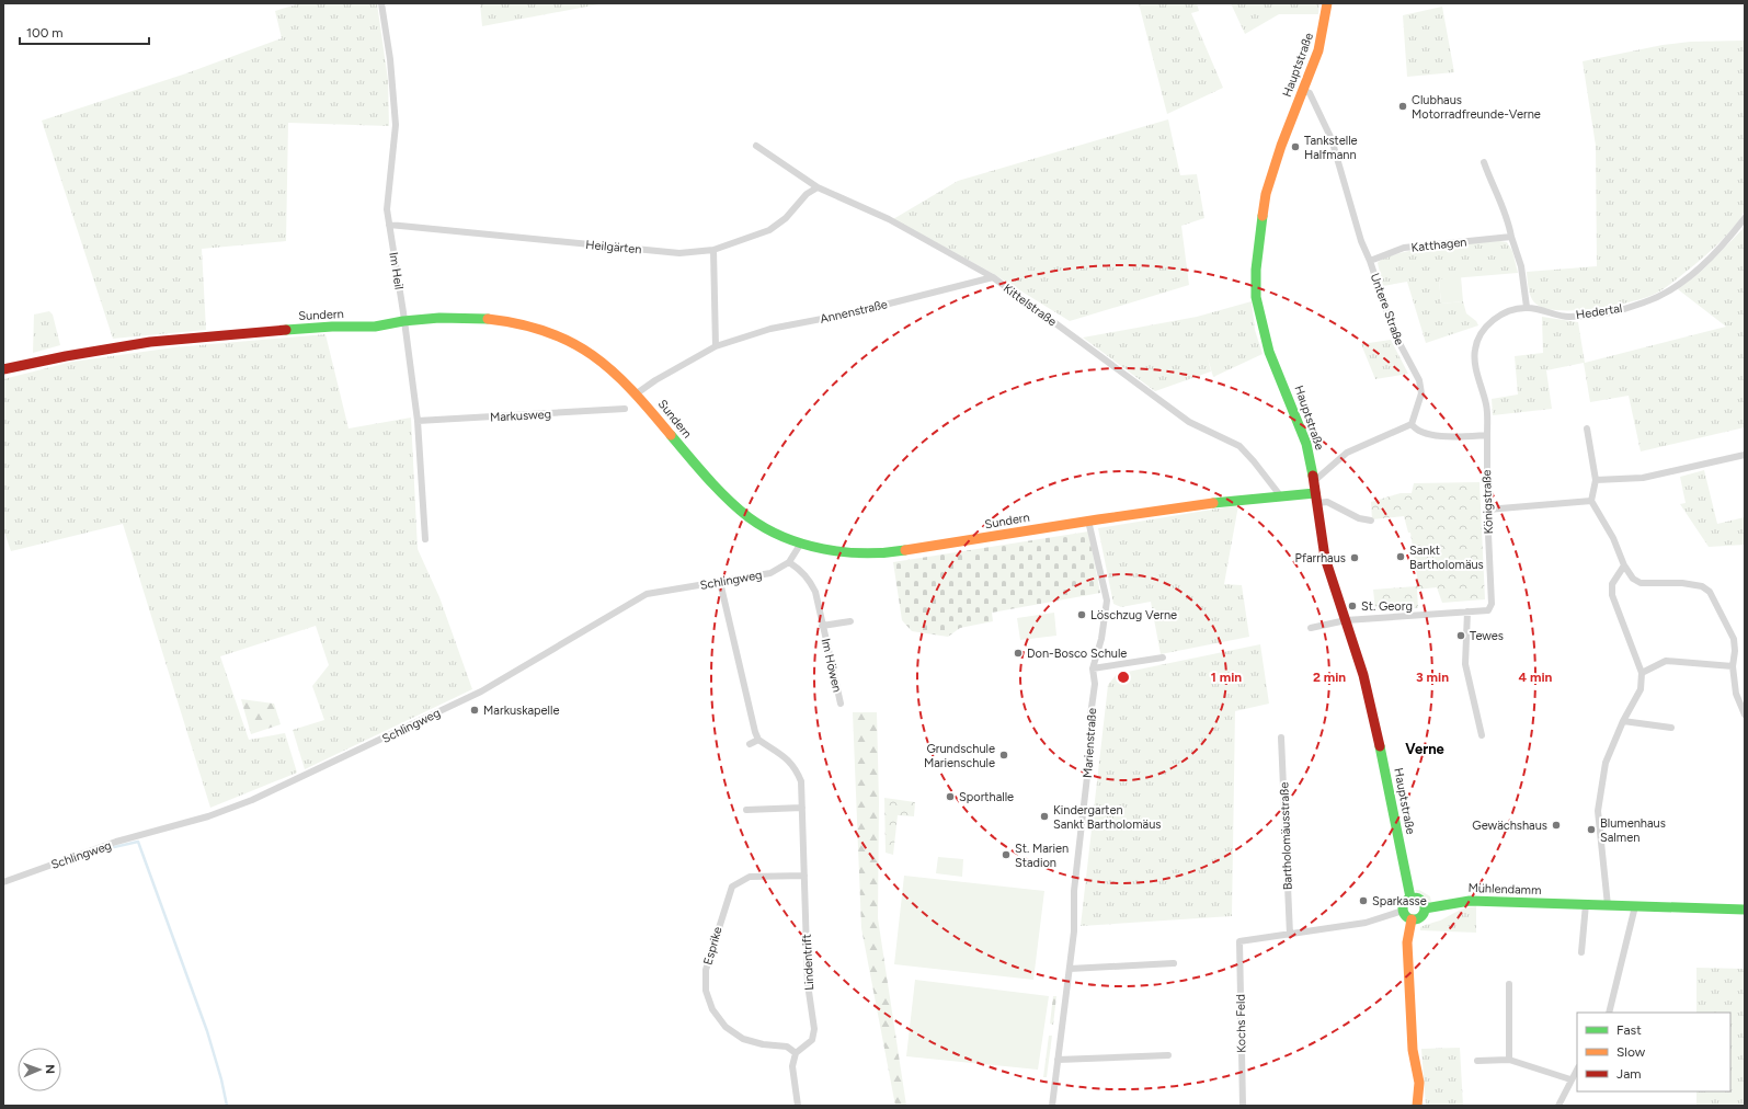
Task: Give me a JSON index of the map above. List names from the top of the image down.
{
  "streets": {
    "street": [
      "Hauptstraße",
      "Katthagen",
      "Heilgärten",
      "Im Heil",
      "Kittelstraße",
      "Untere Straße",
      "Annenstraße",
      "Hedertal",
      "Sundern",
      "Markusweg",
      "Königstraße",
      "Schlingweg",
      "Im Höwen",
      "Marienstraße",
      "Bartholomäusstraße",
      "Mühlendamm",
      "Esprike",
      "Lindentrift",
      "Kochs Feld"
    ]
  },
  "crossings": [
    ["Hauptstraße", "Untere Straße"],
    ["Hauptstraße", "Sundern"],
    ["Hauptstraße", "Königstraße"],
    ["Hauptstraße", "Mühlendamm"],
    ["Katthagen", "Untere Straße"],
    ["Heilgärten", "Im Heil"],
    ["Heilgärten", "Kittelstraße"],
    ["Im Heil", "Sundern"],
    ["Im Heil", "Markusweg"],
    ["Kittelstraße", "Annenstraße"],
    ["Kittelstraße", "Sundern"],
    ["Annenstraße", "Sundern"],
    ["Hedertal", "Königstraße"],
    ["Sundern", "Schlingweg"],
    ["Sundern", "Marienstraße"],
    ["Schlingweg", "Im Höwen"],
    ["Bartholomäusstraße", "Kochs Feld"],
    ["Esprike", "Lindentrift"]
  ],
  "districts": ["Verne"],
  "places": [
    "Clubhaus Motorradfreunde-Verne",
    "Tankstelle Halfmann",
    "Sankt Bartholomäus",
    "Pfarrhaus",
    "St. Georg",
    "Löschzug Verne",
    "Tewes",
    "Don-Bosco Schule",
    "Markuskapelle",
    "Grundschule Marienschule",
    "Sporthalle",
    "Kindergarten Sankt Bartholomäus",
    "Gewächshaus",
    "Blumenhaus Salmen",
    "St. Marien Stadion",
    "Sparkasse"
  ],
  "legend": ["Fast", "Slow", "Jam"],
  "scale_bar": "100 m",
  "north": "right",
  "rings": [
    "1 min",
    "2 min",
    "3 min",
    "4 min"
  ]
}
